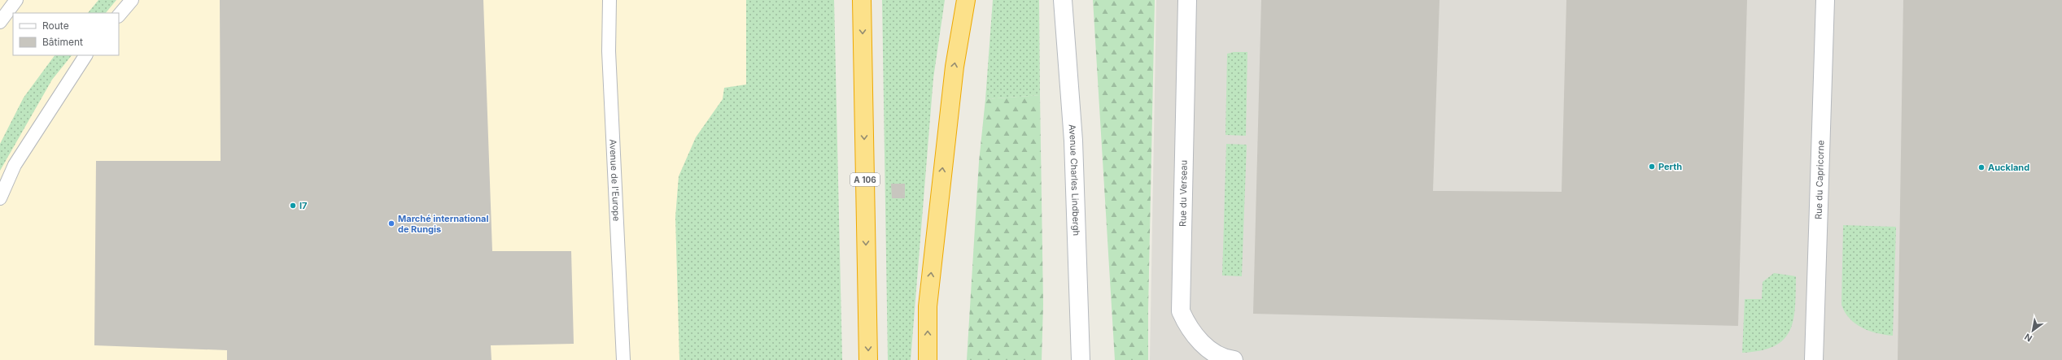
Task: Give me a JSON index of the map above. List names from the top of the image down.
{
  "streets": {
    "highway": ["A 106"],
    "street": ["Avenue Charles Lindbergh", "Rue du Capricorne", "Rue du Verseau"],
    "lane": ["Avenue de l'Europe"]
  },
  "places": [
    "Perth",
    "Auckland",
    "I7",
    "Marché international de Rungis"
  ],
  "legend": ["Route", "Bâtiment"],
  "north": "bottom left"
}
